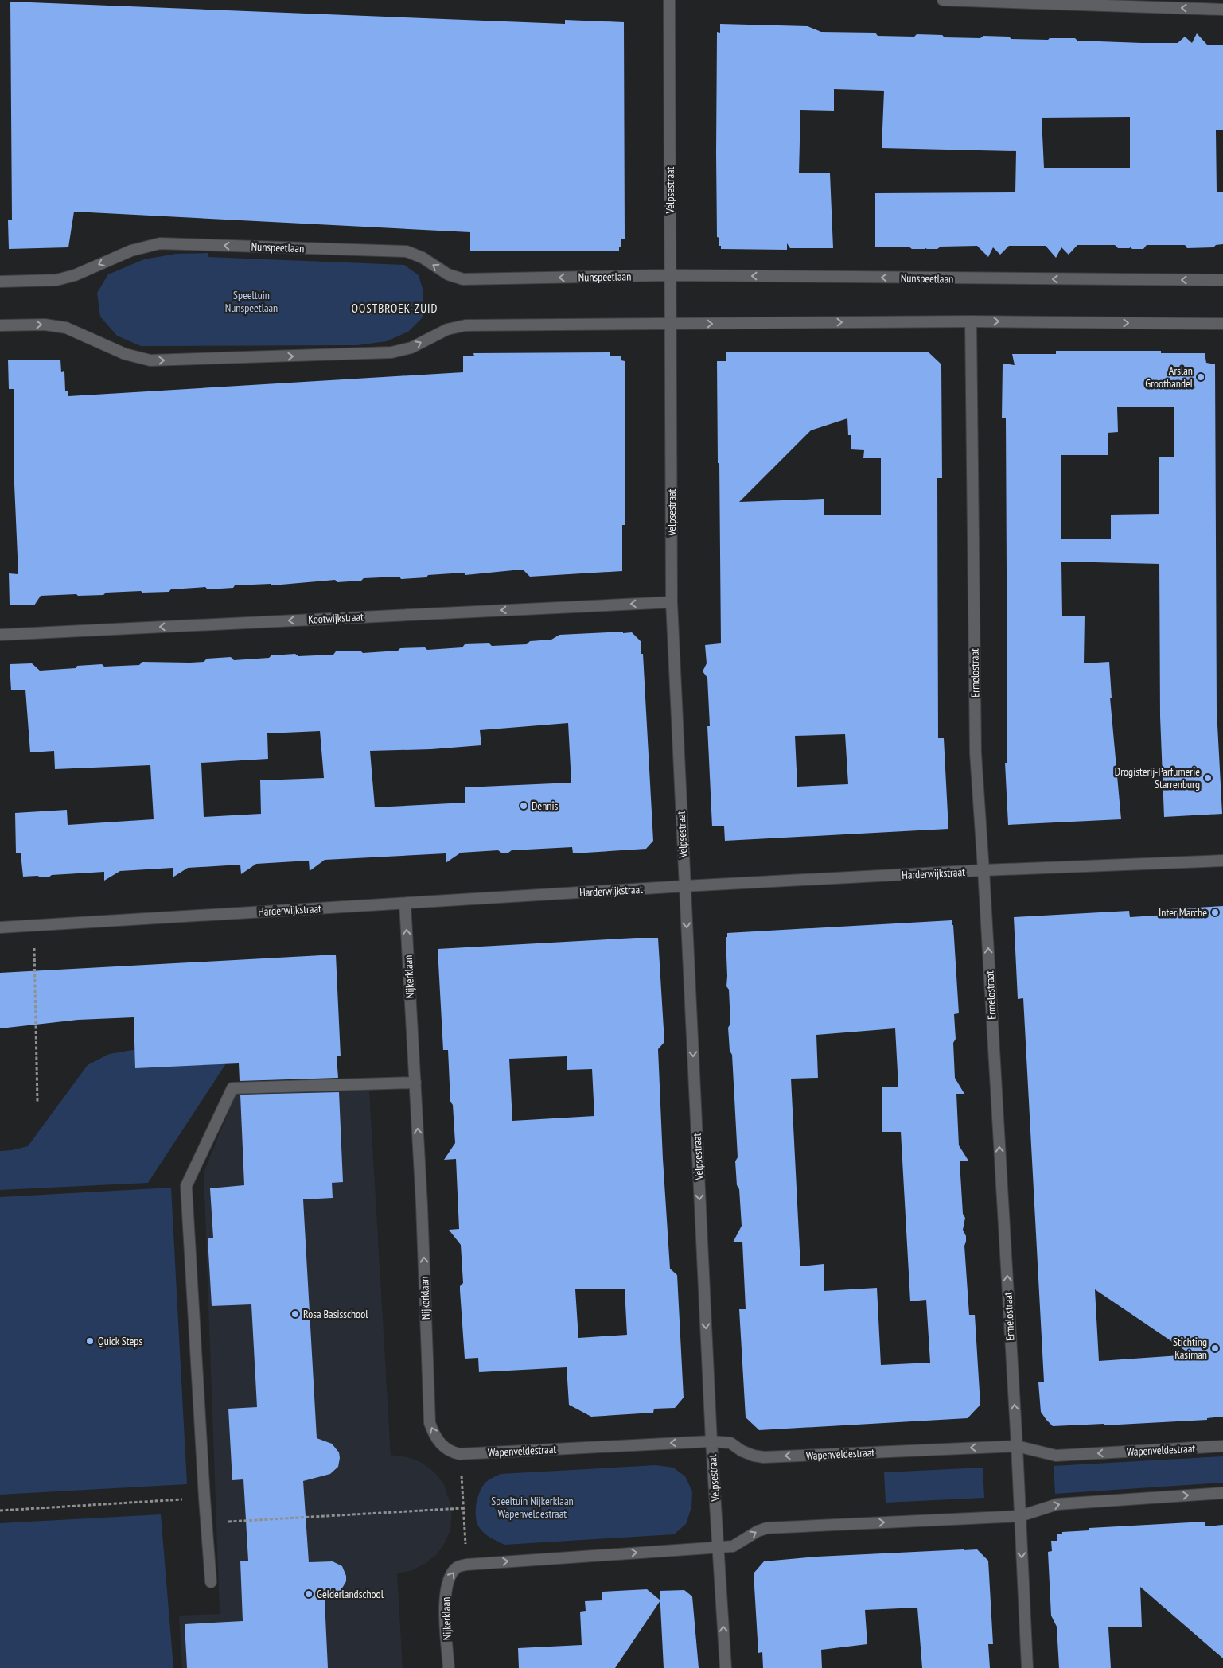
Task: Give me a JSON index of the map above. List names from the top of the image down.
{
  "streets": {
    "street": [
      "Velpsestraat",
      "Nunspeetlaan",
      "Kootwijkstraat",
      "Ermelostraat",
      "Harderwijkstraat",
      "Nijkerklaan",
      "Wapenveldestraat"
    ]
  },
  "crossings": [
    ["Velpsestraat", "Nunspeetlaan"],
    ["Velpsestraat", "Kootwijkstraat"],
    ["Velpsestraat", "Harderwijkstraat"],
    ["Velpsestraat", "Wapenveldestraat"],
    ["Ermelostraat", "Harderwijkstraat"],
    ["Ermelostraat", "Wapenveldestraat"],
    ["Harderwijkstraat", "Nijkerklaan"],
    ["Nijkerklaan", "Wapenveldestraat"]
  ],
  "one_way": ["Kootwijkstraat", "Nijkerklaan"],
  "districts": ["OOSTBROEK-ZUID"],
  "parks": ["Speeltuin Nunspeetlaan", "Speeltuin Nijkerklaan Wapenveldestraat"],
  "places": [
    "Arslan Groothandel",
    "Drogisterij-Parfumerie Starrenburg",
    "Dennis",
    "Inter Marche",
    "Rosa Basisschool",
    "Quick Steps",
    "Stichting Kasiman",
    "Gelderlandschool"
  ]
}
